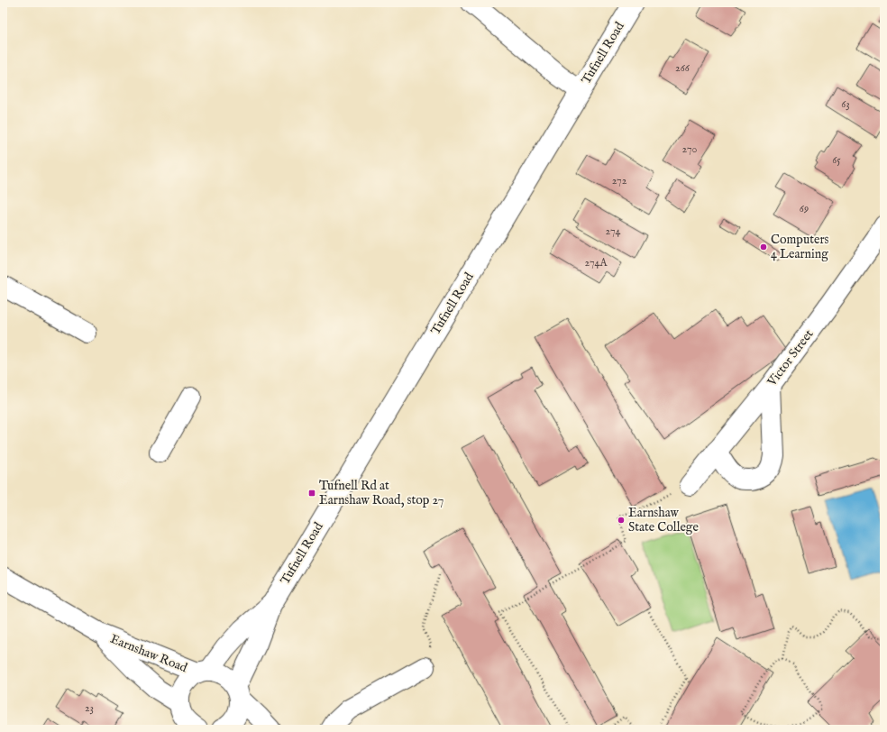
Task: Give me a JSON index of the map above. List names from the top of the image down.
{
  "streets": {
    "street": ["Tufnell Road", "Victor Street", "Earnshaw Road"]
  },
  "crossings": [
    ["Tufnell Road", "Earnshaw Road"]
  ],
  "places": {
    "other": ["Computers 4 Learning", "Earnshaw State College"],
    "transit": ["Tufnell Rd at Earnshaw Road, stop 27"]
  },
  "house_numbers": [
    "266",
    "63",
    "270",
    "65",
    "272",
    "69",
    "274",
    "274A",
    "23"
  ]
}
